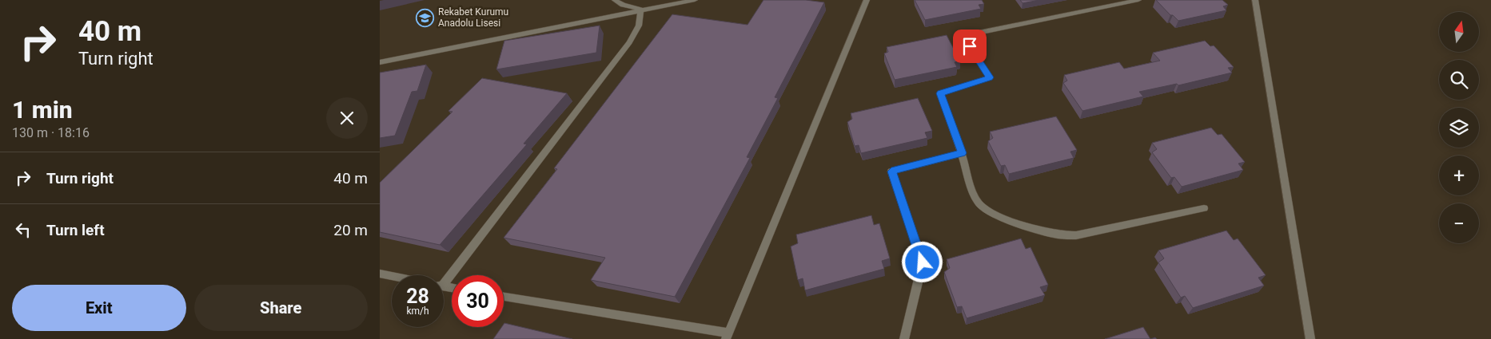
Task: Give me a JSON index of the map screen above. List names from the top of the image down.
{
  "places": {
    "school or university": ["Rekabet Kurumu Anadolu Lisesi"]
  },
  "north": "top",
  "page": {
    "turn": ["40 m", "Turn right"],
    "map_buttons": ["+", "−"],
    "heading": ["1 min", "130 m · 18:16"],
    "list": [
      {
        "name": "Turn right",
        "value": "40 m"
      },
      {
        "name": "Turn left",
        "value": "20 m"
      }
    ],
    "speed": "28 km/h",
    "limit": "30",
    "buttons": ["Exit", "Share"]
  }
}
